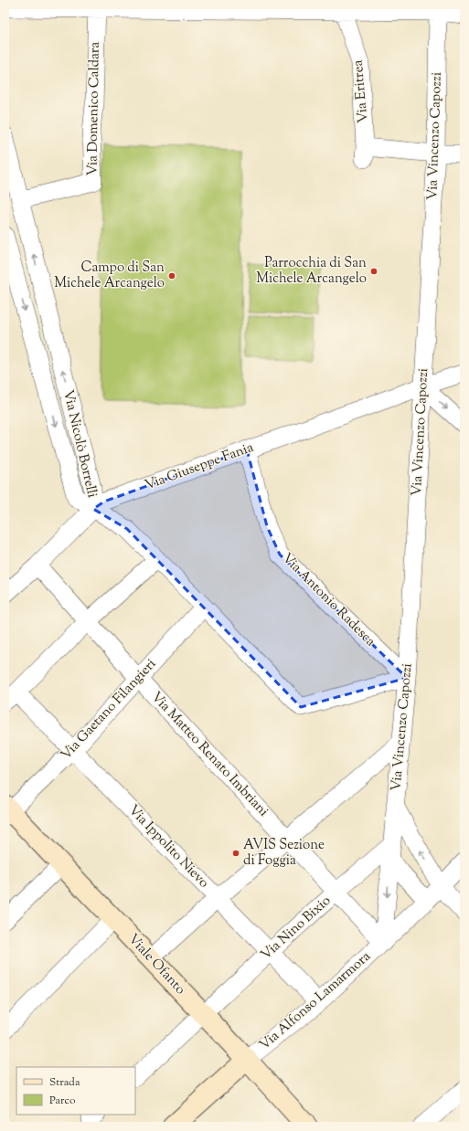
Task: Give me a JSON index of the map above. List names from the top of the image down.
{
  "streets": {
    "main road": ["Viale Ofanto"],
    "street": [
      "Via Eritrea",
      "Via Domenico Caldara",
      "Via Vincenzo Capozzi",
      "Via Nicolò Borrelli",
      "Via Giuseppe Fania",
      "Via Antonio Radesca",
      "Via Gaetano Filangieri",
      "Via Matteo Renato Imbriani",
      "Via Ippolito Nievo",
      "Via Nino Bixio",
      "Via Alfonso Lamarmora"
    ]
  },
  "crossings": [
    ["Via Eritrea", "Via Vincenzo Capozzi"],
    ["Via Domenico Caldara", "Via Nicolò Borrelli"],
    ["Via Vincenzo Capozzi", "Via Giuseppe Fania"],
    ["Via Vincenzo Capozzi", "Via Antonio Radesca"],
    ["Via Vincenzo Capozzi", "Via Matteo Renato Imbriani"],
    ["Via Vincenzo Capozzi", "Via Nino Bixio"],
    ["Via Vincenzo Capozzi", "Via Alfonso Lamarmora"],
    ["Via Nicolò Borrelli", "Via Giuseppe Fania"],
    ["Via Giuseppe Fania", "Via Antonio Radesca"],
    ["Via Giuseppe Fania", "Via Matteo Renato Imbriani"],
    ["Via Gaetano Filangieri", "Via Matteo Renato Imbriani"],
    ["Via Gaetano Filangieri", "Via Ippolito Nievo"],
    ["Via Gaetano Filangieri", "Viale Ofanto"],
    ["Via Matteo Renato Imbriani", "Via Nino Bixio"],
    ["Via Matteo Renato Imbriani", "Via Alfonso Lamarmora"],
    ["Via Ippolito Nievo", "Via Nino Bixio"],
    ["Via Ippolito Nievo", "Via Alfonso Lamarmora"],
    ["Via Nino Bixio", "Viale Ofanto"],
    ["Viale Ofanto", "Via Alfonso Lamarmora"]
  ],
  "places": ["Parrocchia di San Michele Arcangelo", "Campo di San Michele Arcangelo", "AVIS Sezione di Foggia"],
  "legend": ["Strada", "Parco"]
}
